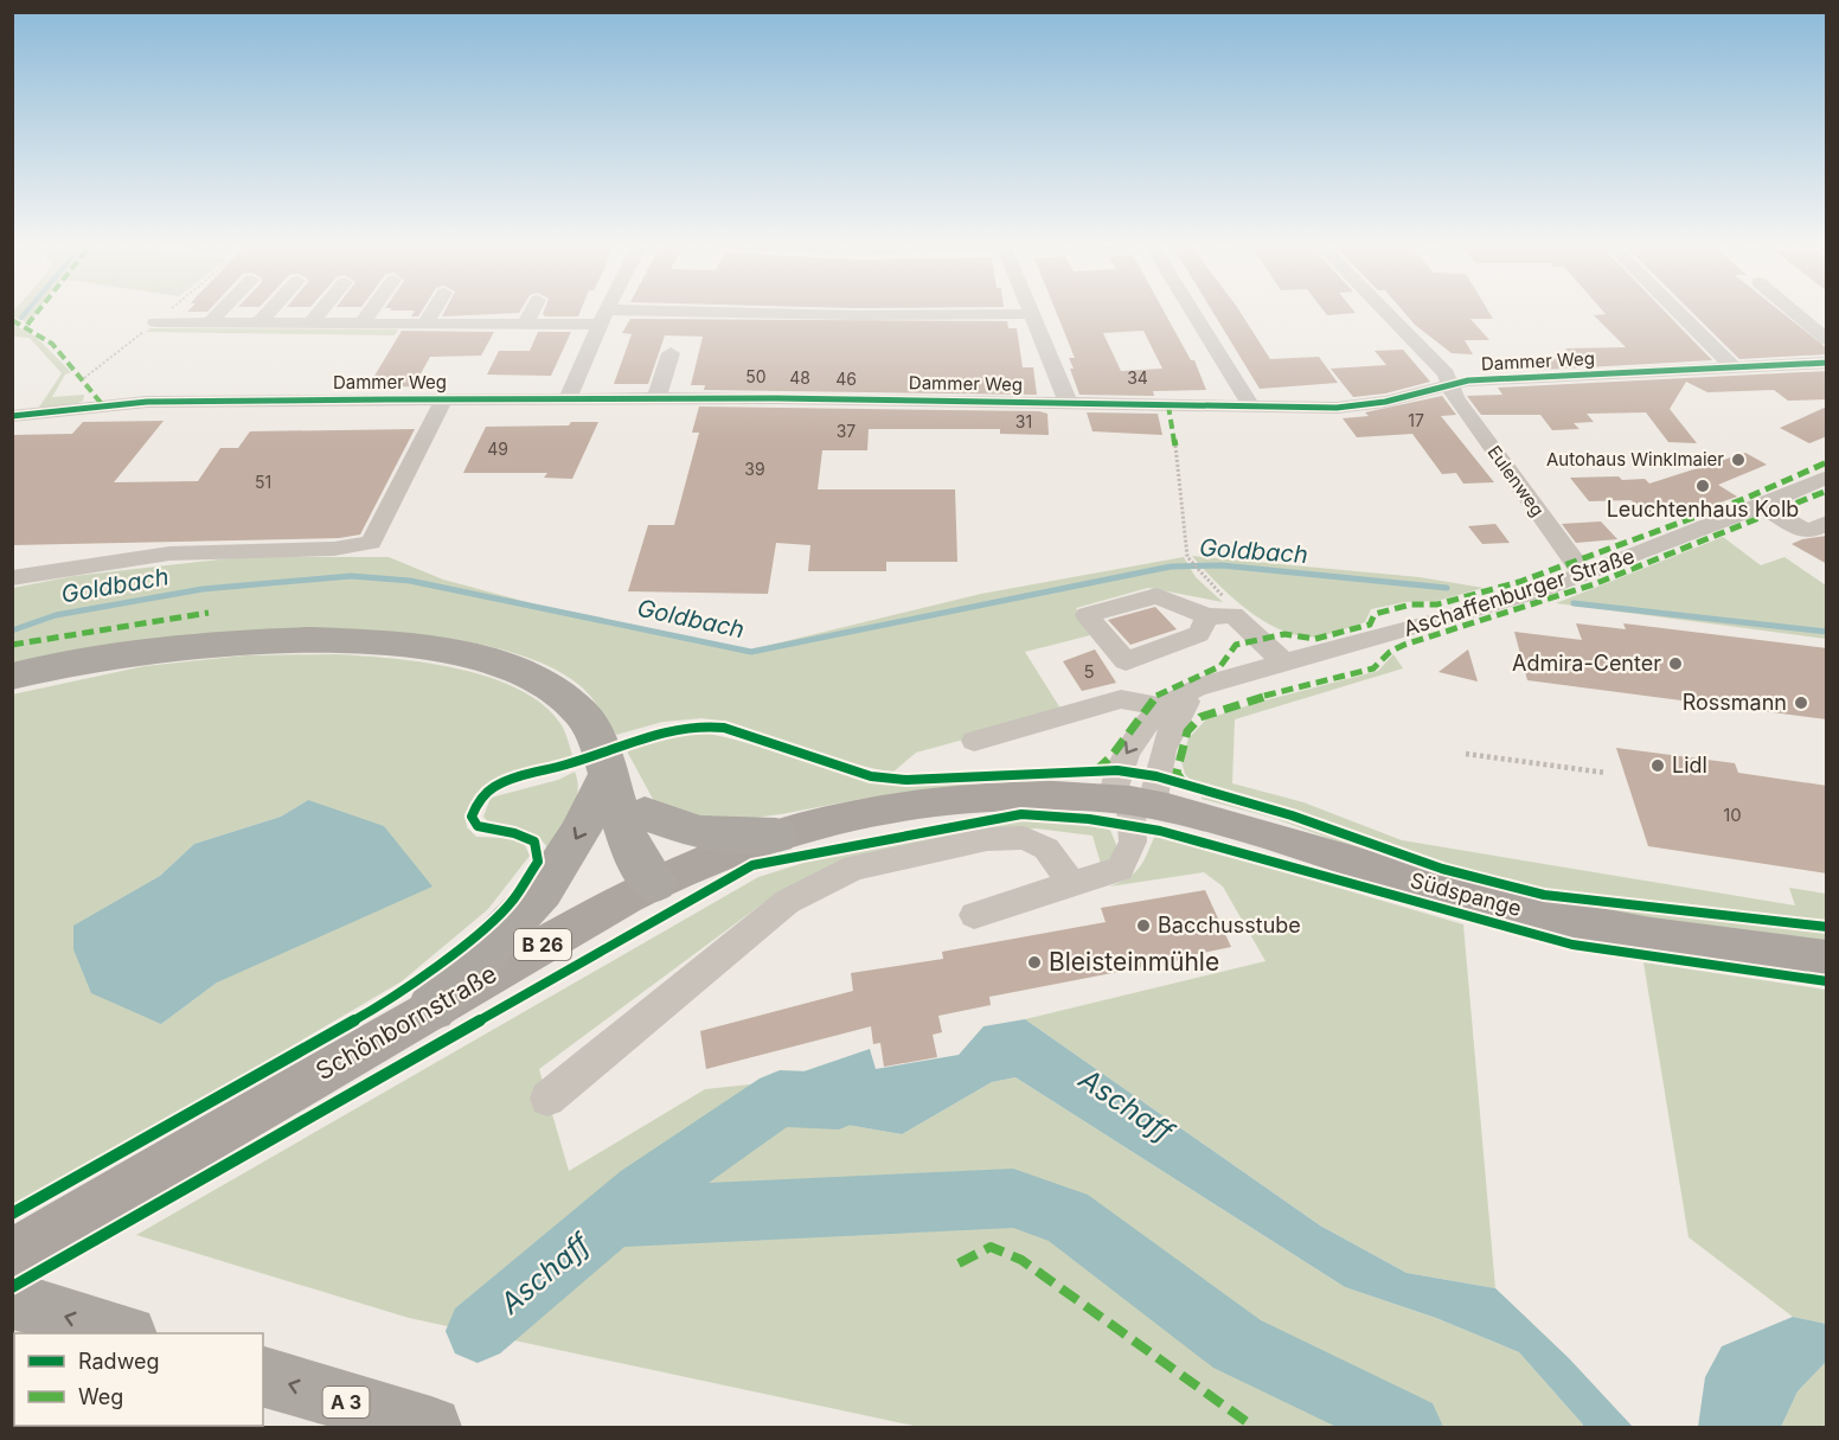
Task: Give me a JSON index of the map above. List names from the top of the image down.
{
  "streets": {
    "highway": ["A 3"],
    "main road": ["Südspange", "B 26", "Schönbornstraße"],
    "street": ["Dammer Weg", "Eulenweg", "Aschaffenburger Straße"]
  },
  "crossings": [
    ["Dammer Weg", "Eulenweg"],
    ["Eulenweg", "Aschaffenburger Straße"],
    ["Aschaffenburger Straße", "Südspange"],
    ["Aschaffenburger Straße", "Schönbornstraße"],
    ["Südspange", "Schönbornstraße"]
  ],
  "water": ["Goldbach", "Aschaff"],
  "places": [
    "Autohaus Winklmaier",
    "Leuchtenhaus Kolb",
    "Admira-Center",
    "Rossmann",
    "Lidl",
    "Bacchusstube",
    "Bleisteinmühle"
  ],
  "house_numbers": [
    "50",
    "48",
    "34",
    "46",
    "17",
    "31",
    "37",
    "49",
    "39",
    "51",
    "5",
    "10"
  ],
  "legend": ["Radweg", "Weg"]
}
